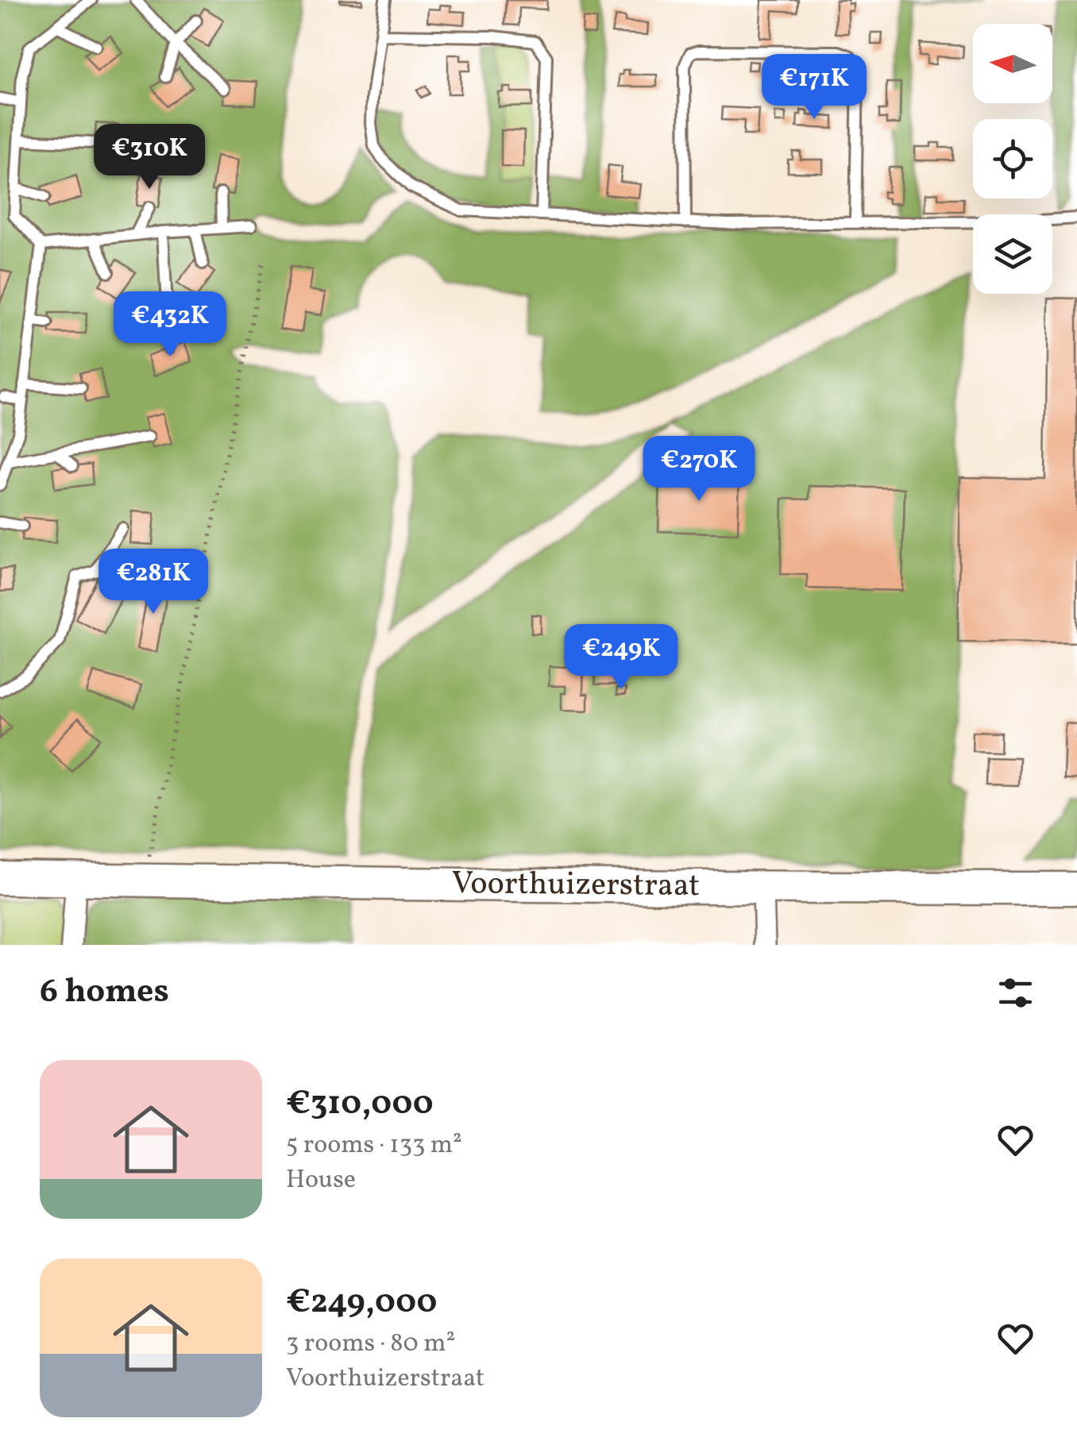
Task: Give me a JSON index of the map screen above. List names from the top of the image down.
{
  "streets": {
    "main road": ["Voorthuizerstraat"]
  },
  "north": "left",
  "page": {
    "price": [
      "€171K",
      "€310K",
      "€432K",
      "€270K",
      "€281K",
      "€249K"
    ],
    "heading": "6 homes",
    "list": [
      {
        "name": "€310,000",
        "note": "5 rooms · 133 m² · House"
      },
      {
        "name": "€249,000",
        "note": "3 rooms · 80 m² · Voorthuizerstraat"
      }
    ]
  }
}
